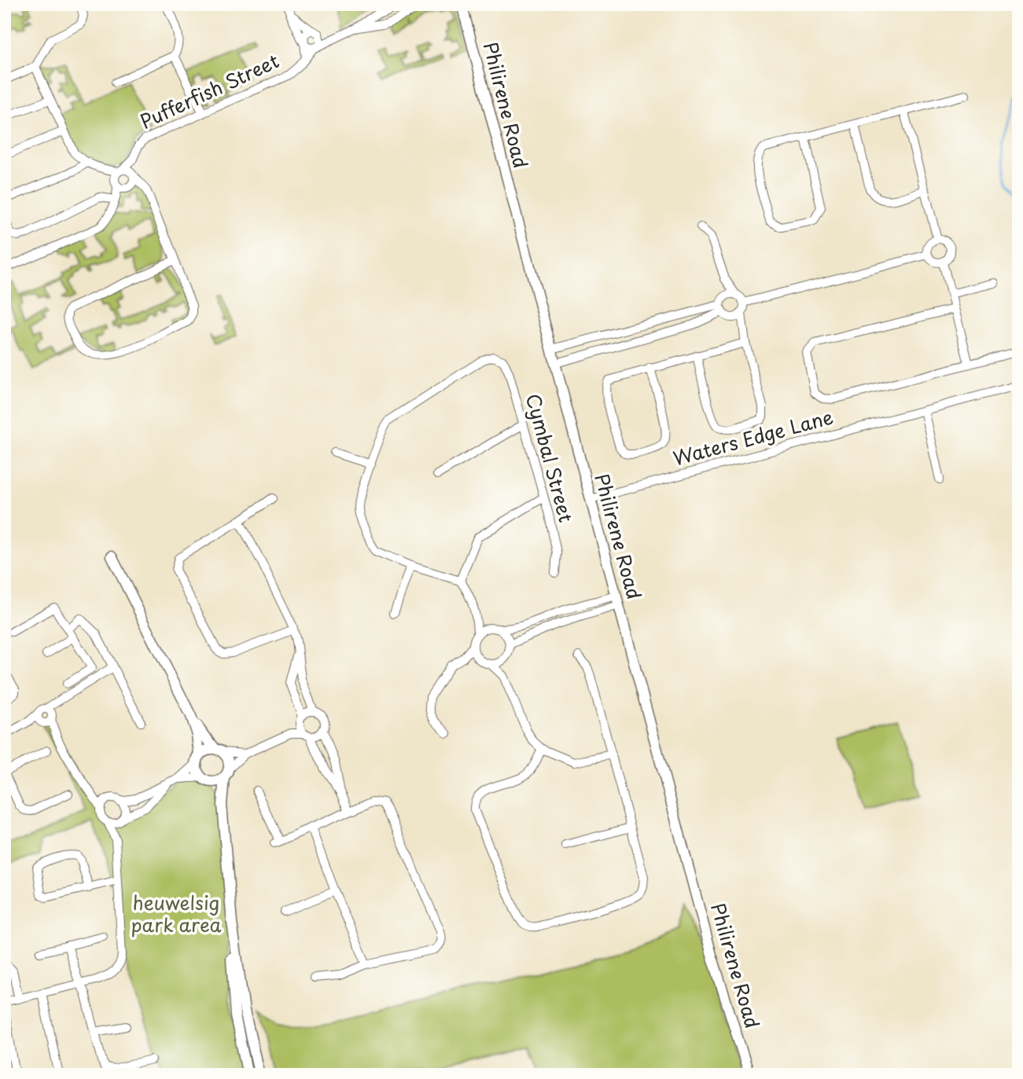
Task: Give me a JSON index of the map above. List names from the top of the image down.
{
  "streets": {
    "street": [
      "Pufferfish Street",
      "Philirene Road",
      "Waters Edge Lane",
      "Cymbal Street"
    ]
  },
  "crossings": [
    ["Philirene Road", "Waters Edge Lane"]
  ],
  "parks": ["heuwelsig park area"]
}
